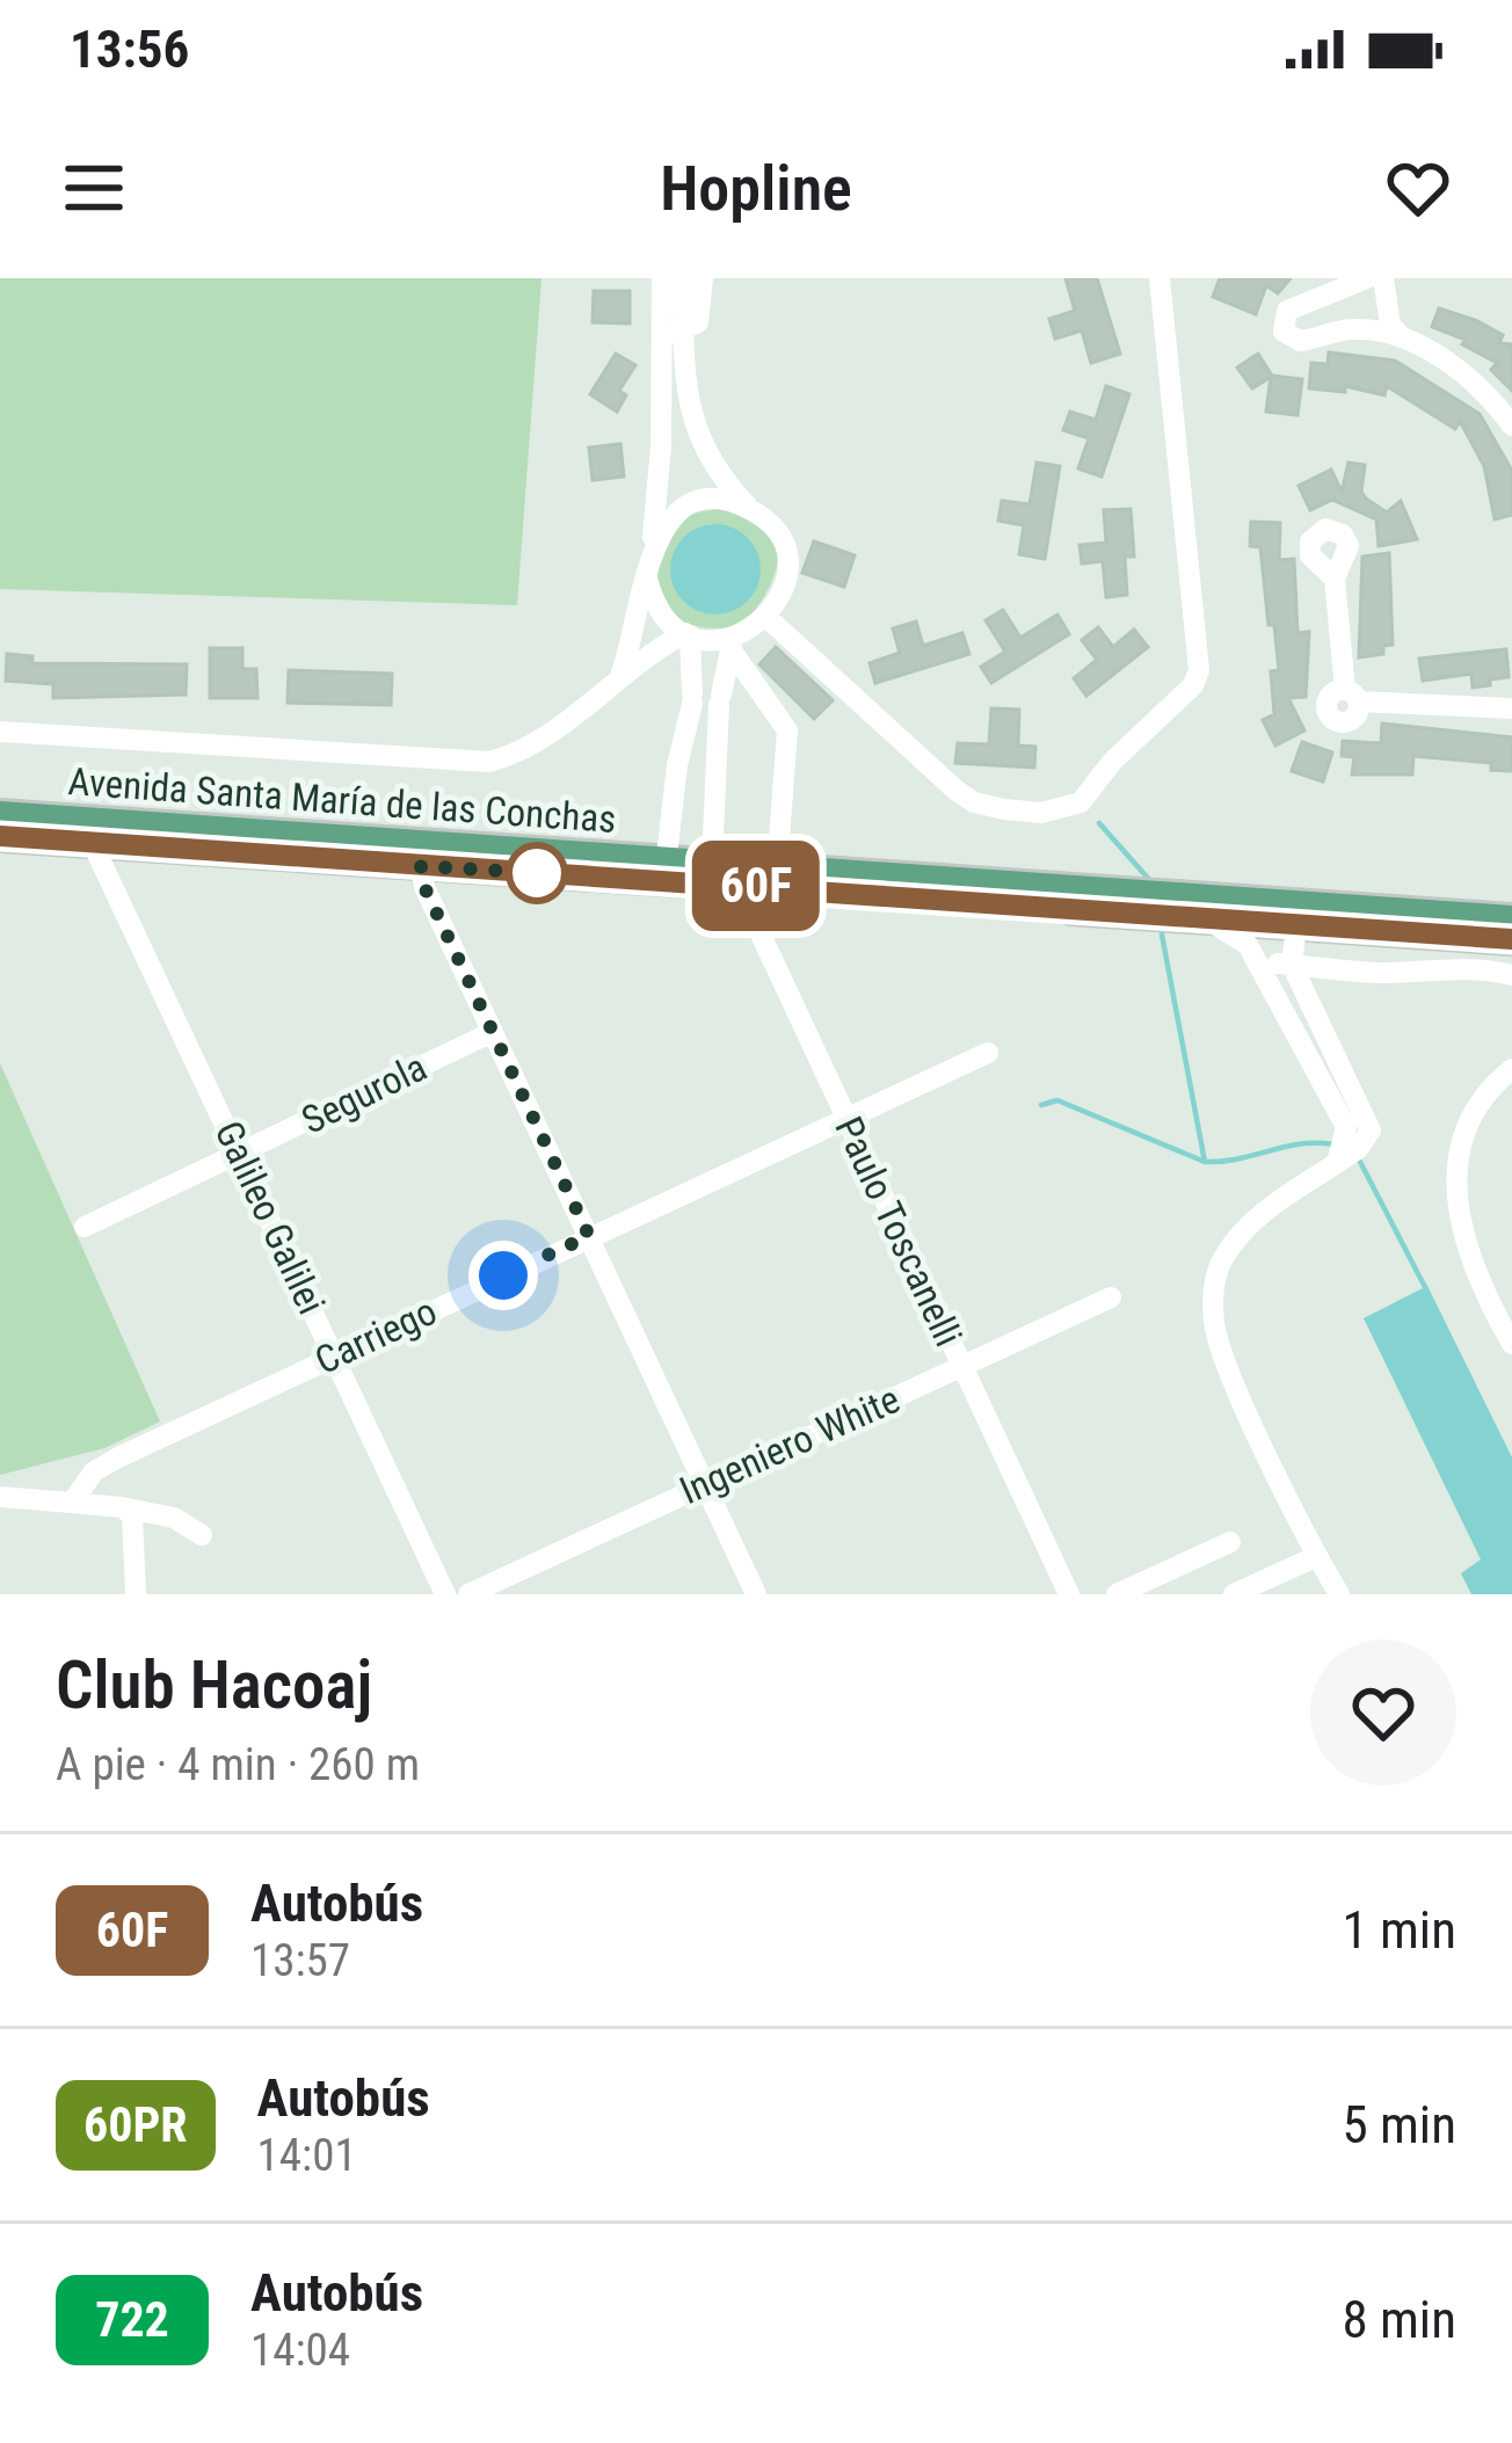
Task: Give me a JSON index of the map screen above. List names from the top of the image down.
{
  "streets": {
    "main road": ["Avenida Santa María de las Conchas"],
    "street": [
      "Segurola",
      "Galileo Galilei",
      "Paulo Toscanelli",
      "Carriego",
      "Ingeniero White"
    ]
  },
  "crossings": [
    ["Avenida Santa María de las Conchas", "Galileo Galilei"],
    ["Avenida Santa María de las Conchas", "Paulo Toscanelli"],
    ["Segurola", "Galileo Galilei"],
    ["Galileo Galilei", "Carriego"],
    ["Paulo Toscanelli", "Carriego"],
    ["Paulo Toscanelli", "Ingeniero White"]
  ],
  "lines": ["bus line 60F"],
  "page": {
    "status": "13:56",
    "header": "Hopline",
    "on_map": "60F",
    "heading": ["Club Hacoaj", "A pie · 4 min · 260 m"],
    "list": [
      {
        "mark": "60F",
        "name": "Autobús",
        "note": "13:57",
        "value": "1 min"
      },
      {
        "mark": "60PR",
        "name": "Autobús",
        "note": "14:01",
        "value": "5 min"
      },
      {
        "mark": "722",
        "name": "Autobús",
        "note": "14:04",
        "value": "8 min"
      }
    ]
  }
}
